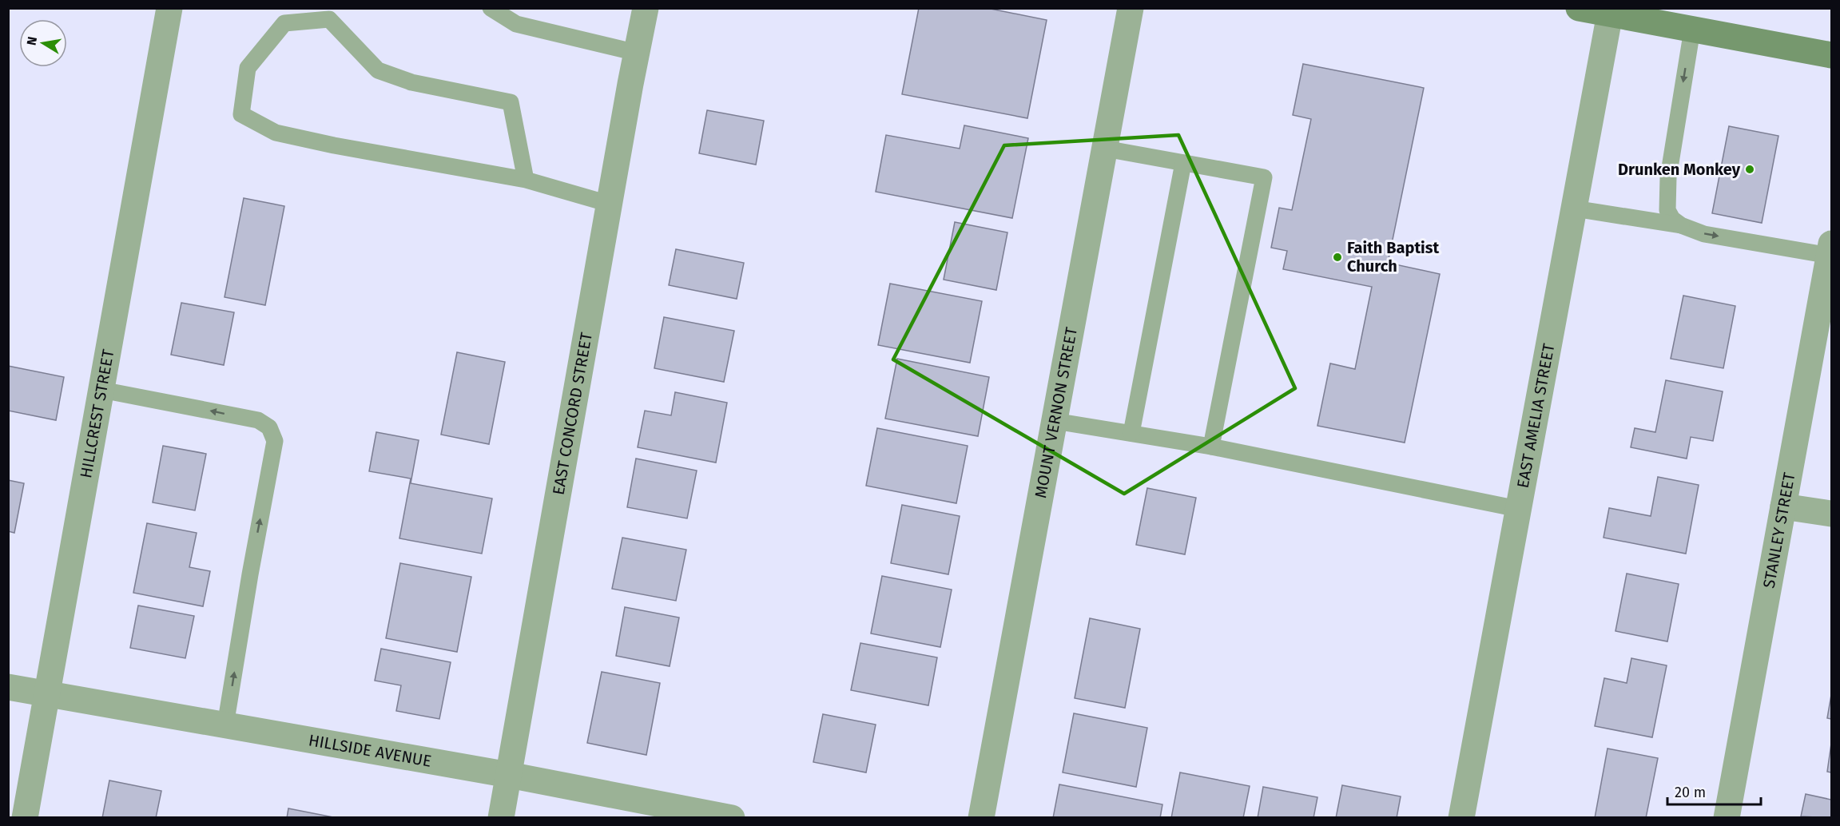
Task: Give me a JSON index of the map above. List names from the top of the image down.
{
  "streets": {
    "street": [
      "HILLCREST STREET",
      "EAST CONCORD STREET",
      "MOUNT VERNON STREET",
      "EAST AMELIA STREET",
      "STANLEY STREET",
      "HILLSIDE AVENUE"
    ]
  },
  "crossings": [
    ["HILLCREST STREET", "HILLSIDE AVENUE"],
    ["EAST CONCORD STREET", "HILLSIDE AVENUE"]
  ],
  "places": ["Drunken Monkey", "Faith Baptist Church"],
  "scale_bar": "20 m",
  "north": "left"
}
